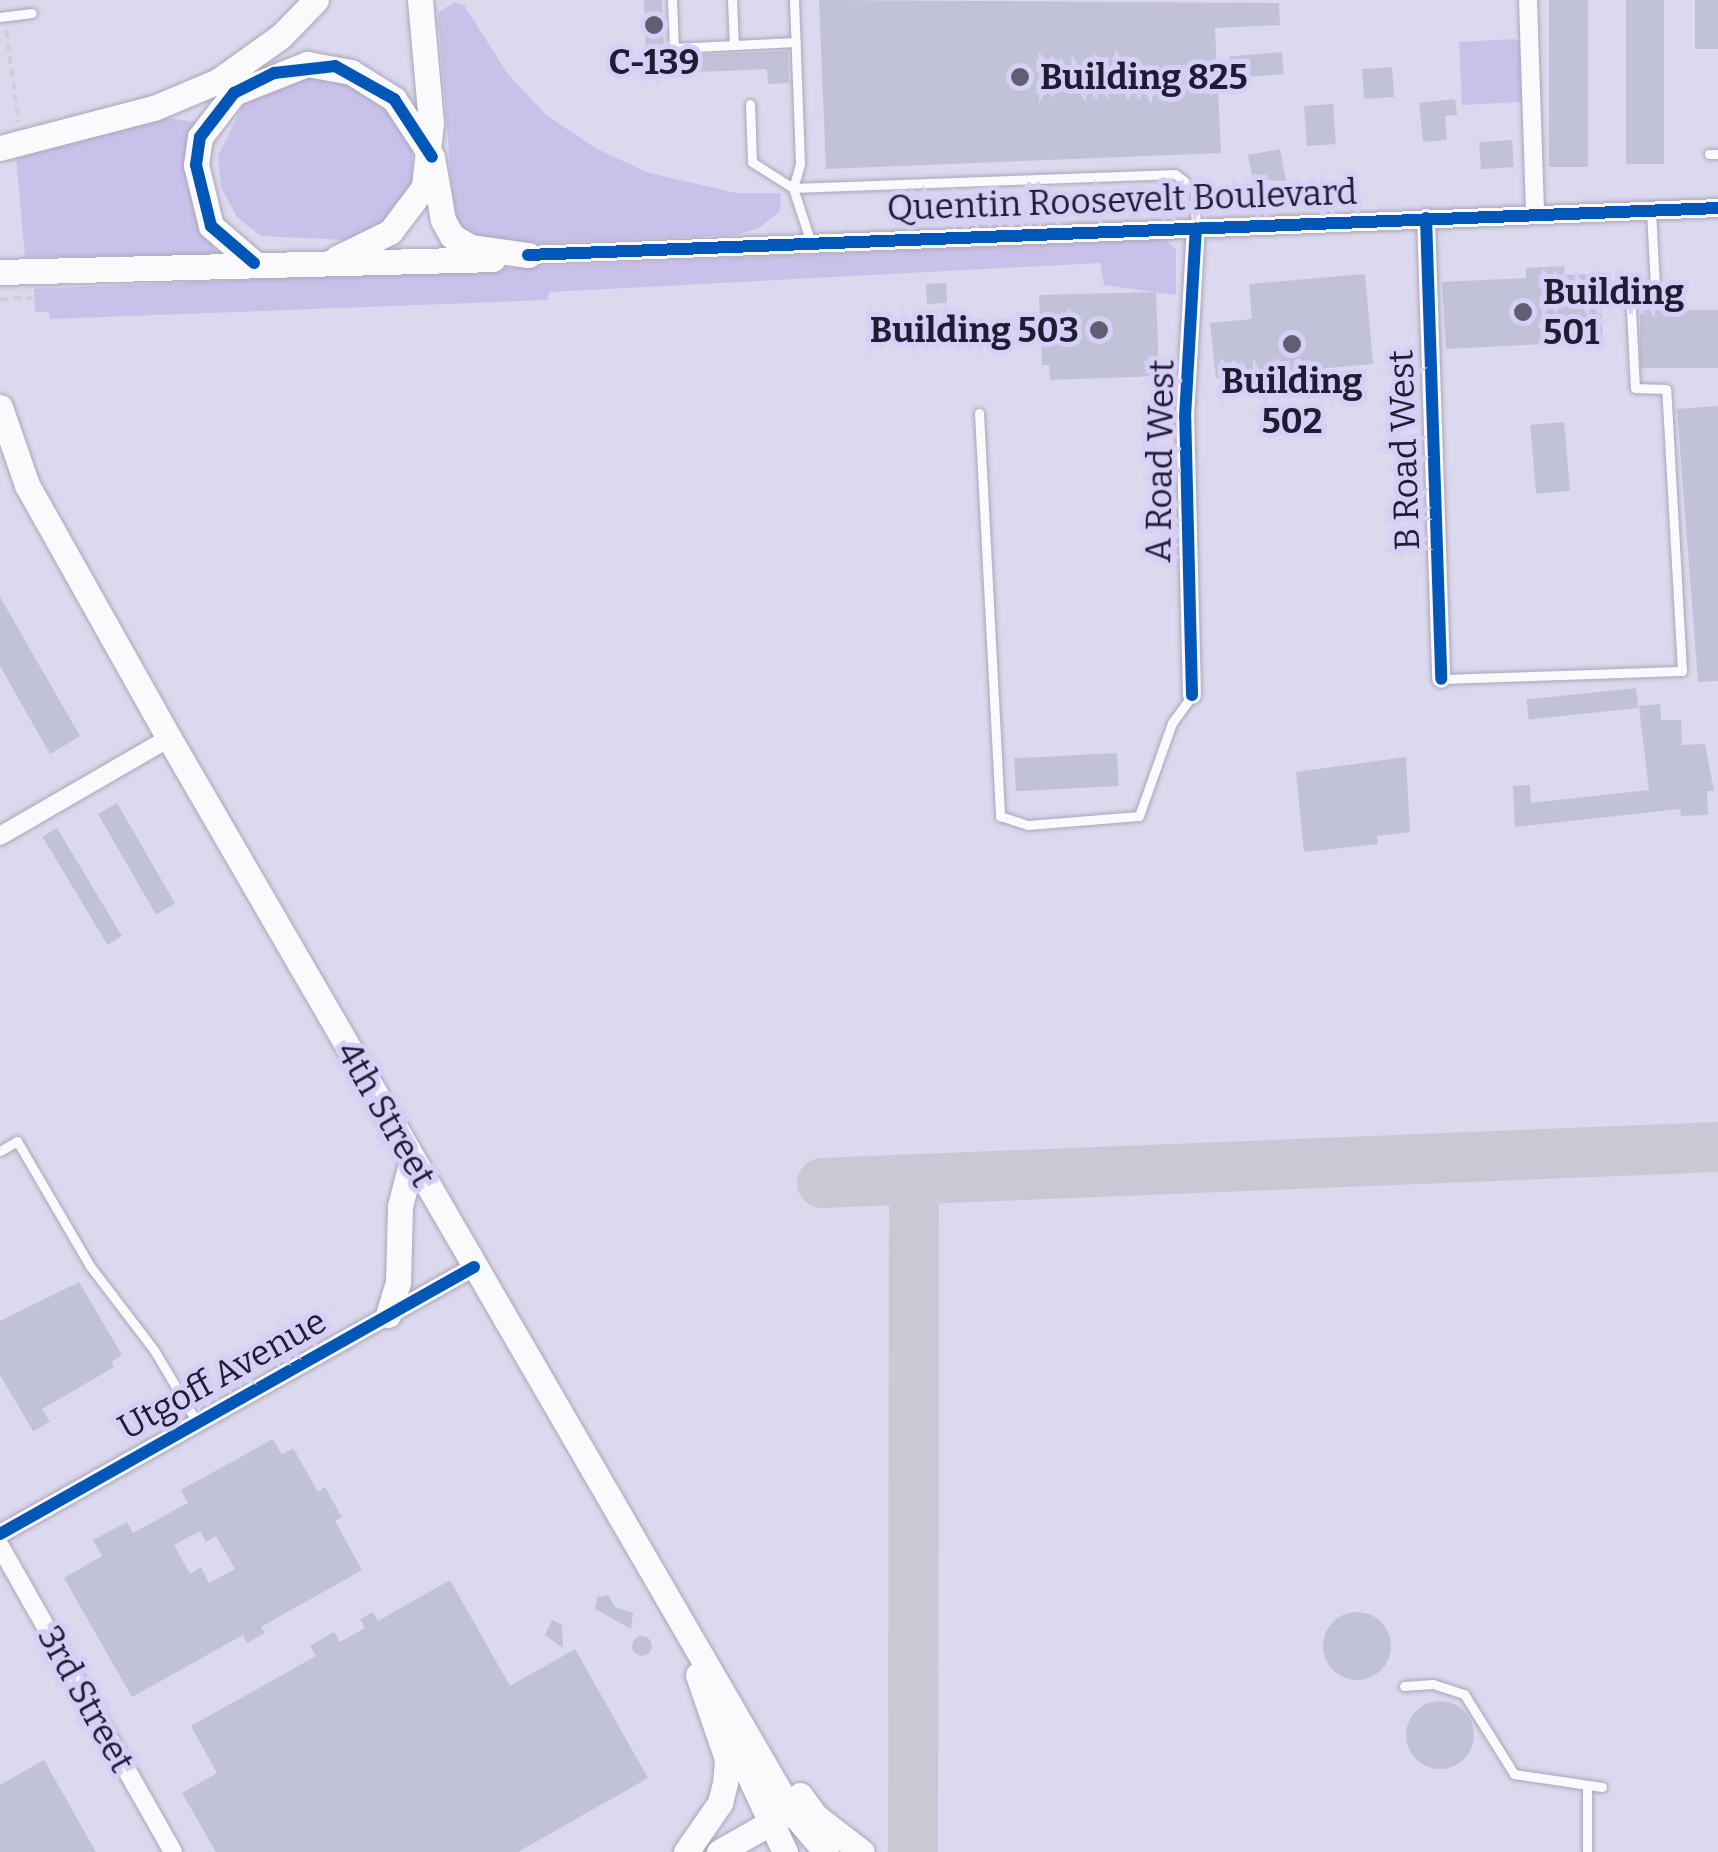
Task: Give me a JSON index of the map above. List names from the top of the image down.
{
  "streets": {
    "main road": ["4th Street"],
    "street": [
      "Quentin Roosevelt Boulevard",
      "B Road West",
      "A Road West",
      "Utgoff Avenue",
      "3rd Street"
    ]
  },
  "crossings": [
    ["Quentin Roosevelt Boulevard", "B Road West"],
    ["Quentin Roosevelt Boulevard", "A Road West"],
    ["4th Street", "Utgoff Avenue"]
  ],
  "places": [
    "C-139",
    "Building 825",
    "Building 501",
    "Building 503",
    "Building 502"
  ]
}
